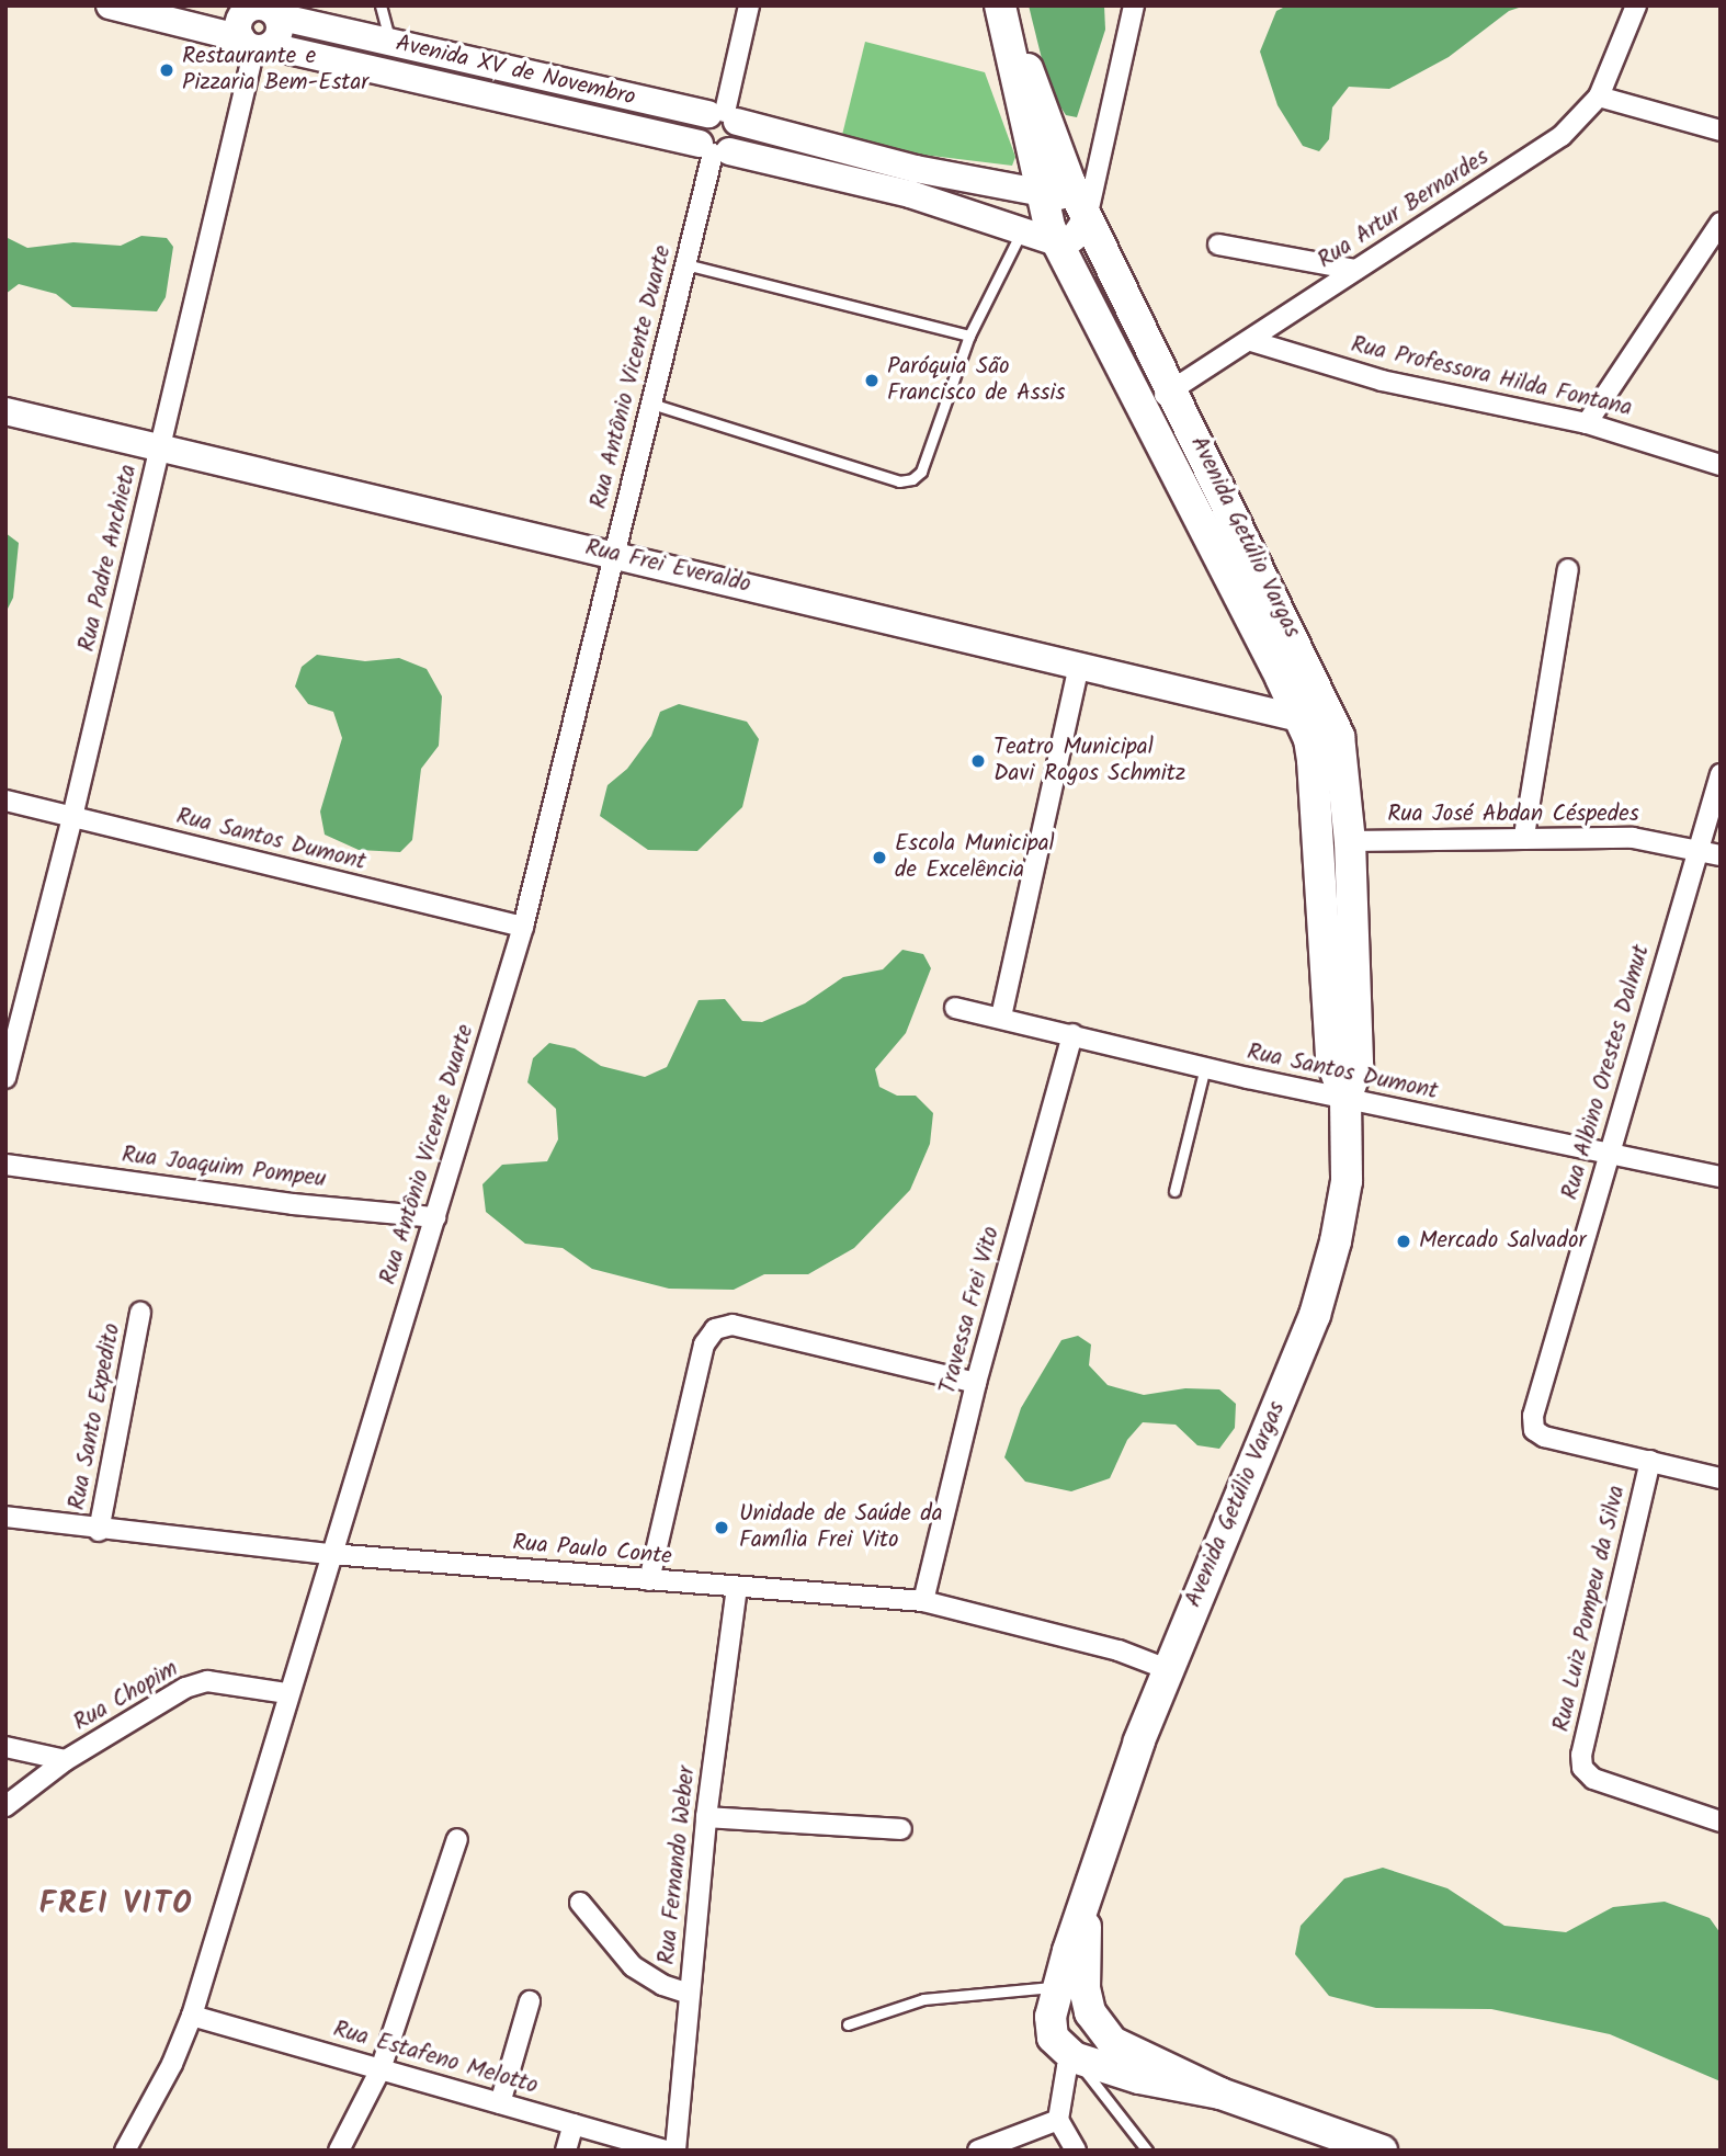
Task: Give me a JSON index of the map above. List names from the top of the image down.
{
  "streets": {
    "main road": ["Avenida XV de Novembro", "Avenida Getúlio Vargas", "Rua Frei Everaldo"],
    "street": [
      "Rua Artur Bernardes",
      "Rua Antônio Vicente Duarte",
      "Rua Professora Hilda Fontana",
      "Rua Padre Anchieta",
      "Rua José Abdan Céspedes",
      "Rua Santos Dumont",
      "Rua Albino Orestes Dalmut",
      "Rua Joaquim Pompeu",
      "Travessa Frei Vito",
      "Rua Santo Expedito",
      "Rua Paulo Conte",
      "Rua Luiz Pompeu da Silva",
      "Rua Chopim",
      "Rua Fernando Weber",
      "Rua Estafeno Melotto"
    ]
  },
  "crossings": [
    ["Avenida XV de Novembro", "Rua Antônio Vicente Duarte"],
    ["Avenida XV de Novembro", "Avenida Getúlio Vargas"],
    ["Avenida XV de Novembro", "Rua Padre Anchieta"],
    ["Rua Artur Bernardes", "Rua Professora Hilda Fontana"],
    ["Rua Artur Bernardes", "Avenida Getúlio Vargas"],
    ["Rua Antônio Vicente Duarte", "Rua Frei Everaldo"],
    ["Rua Antônio Vicente Duarte", "Rua Santos Dumont"],
    ["Rua Antônio Vicente Duarte", "Rua Joaquim Pompeu"],
    ["Rua Antônio Vicente Duarte", "Rua Paulo Conte"],
    ["Rua Antônio Vicente Duarte", "Rua Chopim"],
    ["Rua Antônio Vicente Duarte", "Rua Estafeno Melotto"],
    ["Avenida Getúlio Vargas", "Rua Frei Everaldo"],
    ["Avenida Getúlio Vargas", "Rua José Abdan Céspedes"],
    ["Avenida Getúlio Vargas", "Rua Santos Dumont"],
    ["Avenida Getúlio Vargas", "Rua Paulo Conte"],
    ["Rua Padre Anchieta", "Rua Frei Everaldo"],
    ["Rua Padre Anchieta", "Rua Santos Dumont"],
    ["Rua José Abdan Céspedes", "Rua Albino Orestes Dalmut"],
    ["Rua Santos Dumont", "Rua Albino Orestes Dalmut"],
    ["Rua Santos Dumont", "Travessa Frei Vito"],
    ["Rua Albino Orestes Dalmut", "Rua Luiz Pompeu da Silva"],
    ["Travessa Frei Vito", "Rua Paulo Conte"],
    ["Rua Santo Expedito", "Rua Paulo Conte"],
    ["Rua Paulo Conte", "Rua Fernando Weber"]
  ],
  "districts": ["FREI VITO"],
  "places": [
    "Restaurante e Pizzaria Bem-Estar",
    "Paróquia São Francisco de Assis",
    "Teatro Municipal Davi Rogos Schmitz",
    "Escola Municipal de Excelência",
    "Mercado Salvador",
    "Unidade de Saúde da Família Frei Vito"
  ]
}
